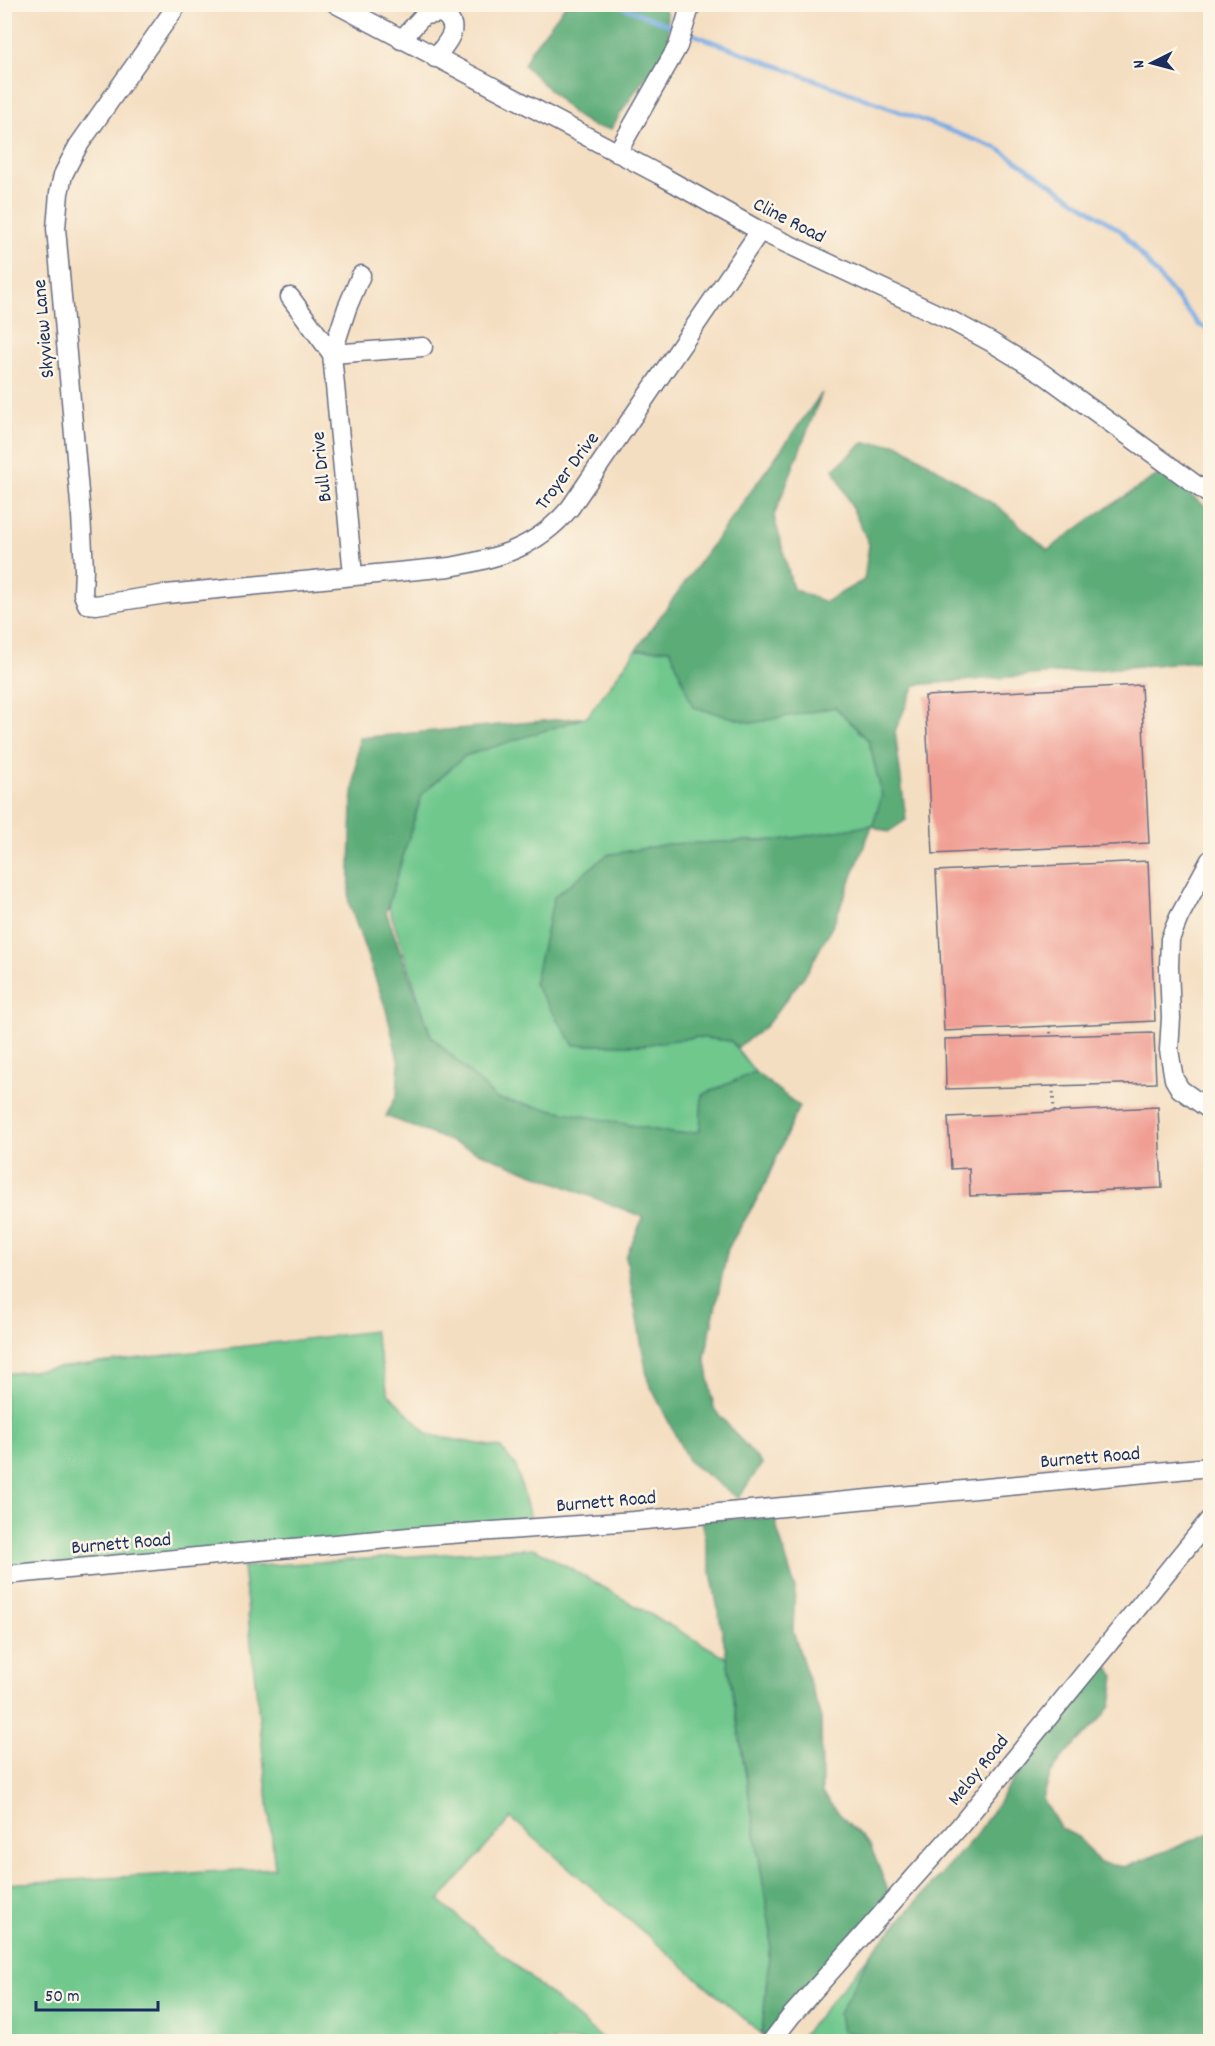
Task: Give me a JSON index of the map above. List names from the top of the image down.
{
  "streets": {
    "street": [
      "Cline Road",
      "Skyview Lane",
      "Bull Drive",
      "Troyer Drive",
      "Burnett Road",
      "Meloy Road"
    ]
  },
  "crossings": [
    ["Cline Road", "Troyer Drive"],
    ["Skyview Lane", "Troyer Drive"],
    ["Bull Drive", "Troyer Drive"]
  ],
  "scale_bar": "50 m",
  "north": "left"
}
